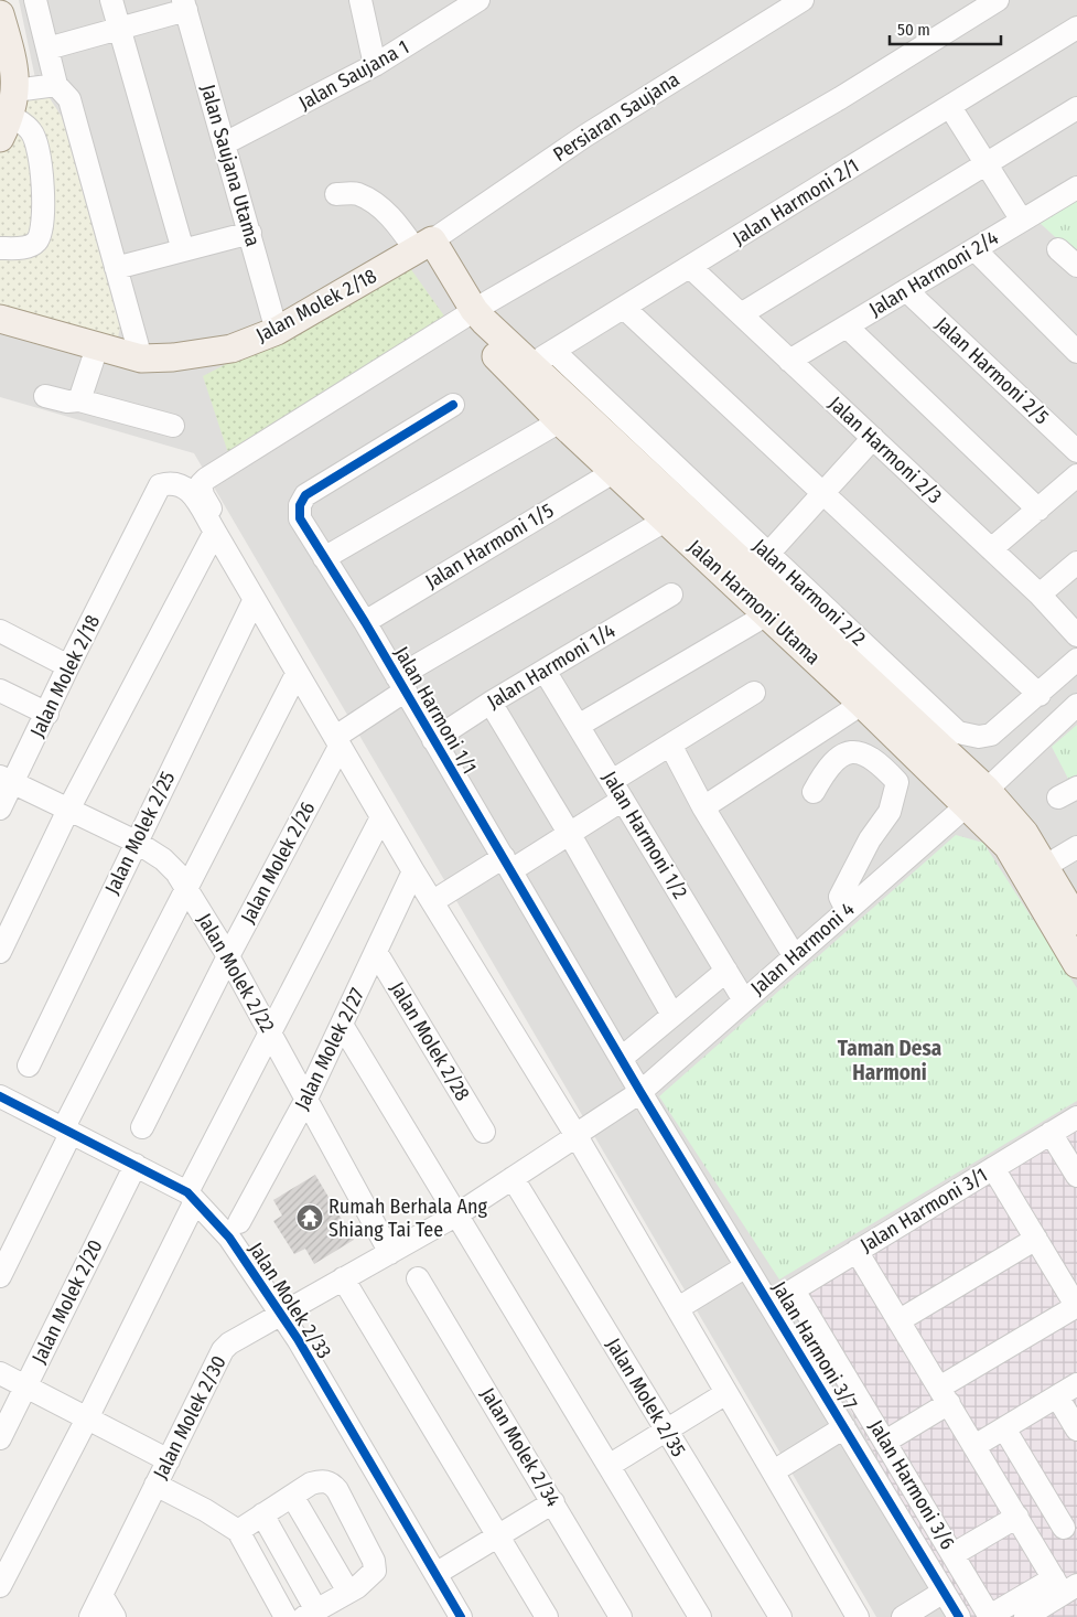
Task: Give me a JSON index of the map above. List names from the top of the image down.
{
  "streets": {
    "main road": ["Jalan Molek 2/18", "Jalan Harmoni Utama"],
    "street": [
      "Jalan Saujana 1",
      "Persiaran Saujana",
      "Jalan Saujana Utama",
      "Jalan Harmoni 2/1",
      "Jalan Harmoni 2/4",
      "Jalan Harmoni 2/5",
      "Jalan Harmoni 2/3",
      "Jalan Harmoni 1/5",
      "Jalan Harmoni 2/2",
      "Jalan Harmoni 1/4",
      "Jalan Harmoni 1/1",
      "Jalan Molek 2/25",
      "Jalan Harmoni 1/2",
      "Jalan Molek 2/26",
      "Jalan Harmoni 4",
      "Jalan Molek 2/22",
      "Jalan Molek 2/28",
      "Jalan Molek 2/27",
      "Jalan Harmoni 3/1",
      "Jalan Molek 2/33",
      "Jalan Molek 2/20",
      "Jalan Harmoni 3/7",
      "Jalan Molek 2/35",
      "Jalan Molek 2/30",
      "Jalan Molek 2/34",
      "Jalan Harmoni 3/6"
    ]
  },
  "crossings": [
    ["Jalan Saujana 1", "Jalan Saujana Utama"],
    ["Persiaran Saujana", "Jalan Molek 2/18"],
    ["Persiaran Saujana", "Jalan Harmoni Utama"],
    ["Jalan Saujana Utama", "Jalan Molek 2/18"],
    ["Jalan Harmoni 2/1", "Jalan Harmoni 2/3"],
    ["Jalan Harmoni 2/1", "Jalan Harmoni 2/2"],
    ["Jalan Harmoni 2/1", "Jalan Harmoni Utama"],
    ["Jalan Harmoni 2/4", "Jalan Harmoni 2/5"],
    ["Jalan Harmoni 2/4", "Jalan Harmoni 2/3"],
    ["Jalan Molek 2/18", "Jalan Harmoni Utama"],
    ["Jalan Molek 2/18", "Jalan Molek 2/22"],
    ["Jalan Harmoni 1/5", "Jalan Harmoni Utama"],
    ["Jalan Harmoni 1/5", "Jalan Harmoni 1/1"],
    ["Jalan Harmoni Utama", "Jalan Harmoni 4"],
    ["Jalan Harmoni 1/4", "Jalan Harmoni 1/1"],
    ["Jalan Harmoni 1/4", "Jalan Harmoni 1/2"],
    ["Jalan Harmoni 1/1", "Jalan Harmoni 4"],
    ["Jalan Harmoni 1/1", "Jalan Harmoni 3/7"],
    ["Jalan Molek 2/25", "Jalan Molek 2/22"],
    ["Jalan Harmoni 1/2", "Jalan Harmoni 4"],
    ["Jalan Molek 2/26", "Jalan Molek 2/22"],
    ["Jalan Harmoni 4", "Jalan Harmoni 3/7"],
    ["Jalan Harmoni 4", "Jalan Molek 2/30"],
    ["Jalan Molek 2/22", "Jalan Molek 2/27"],
    ["Jalan Molek 2/22", "Jalan Molek 2/30"],
    ["Jalan Molek 2/28", "Jalan Molek 2/27"],
    ["Jalan Harmoni 3/1", "Jalan Harmoni 3/7"],
    ["Jalan Harmoni 3/1", "Jalan Harmoni 3/6"],
    ["Jalan Molek 2/33", "Jalan Molek 2/20"],
    ["Jalan Molek 2/33", "Jalan Molek 2/30"],
    ["Jalan Molek 2/35", "Jalan Molek 2/30"]
  ],
  "districts": ["Taman Desa Harmoni"],
  "places": {
    "temple": ["Rumah Berhala Ang Shiang Tai Tee"]
  },
  "scale_bar": "50 m"
}
